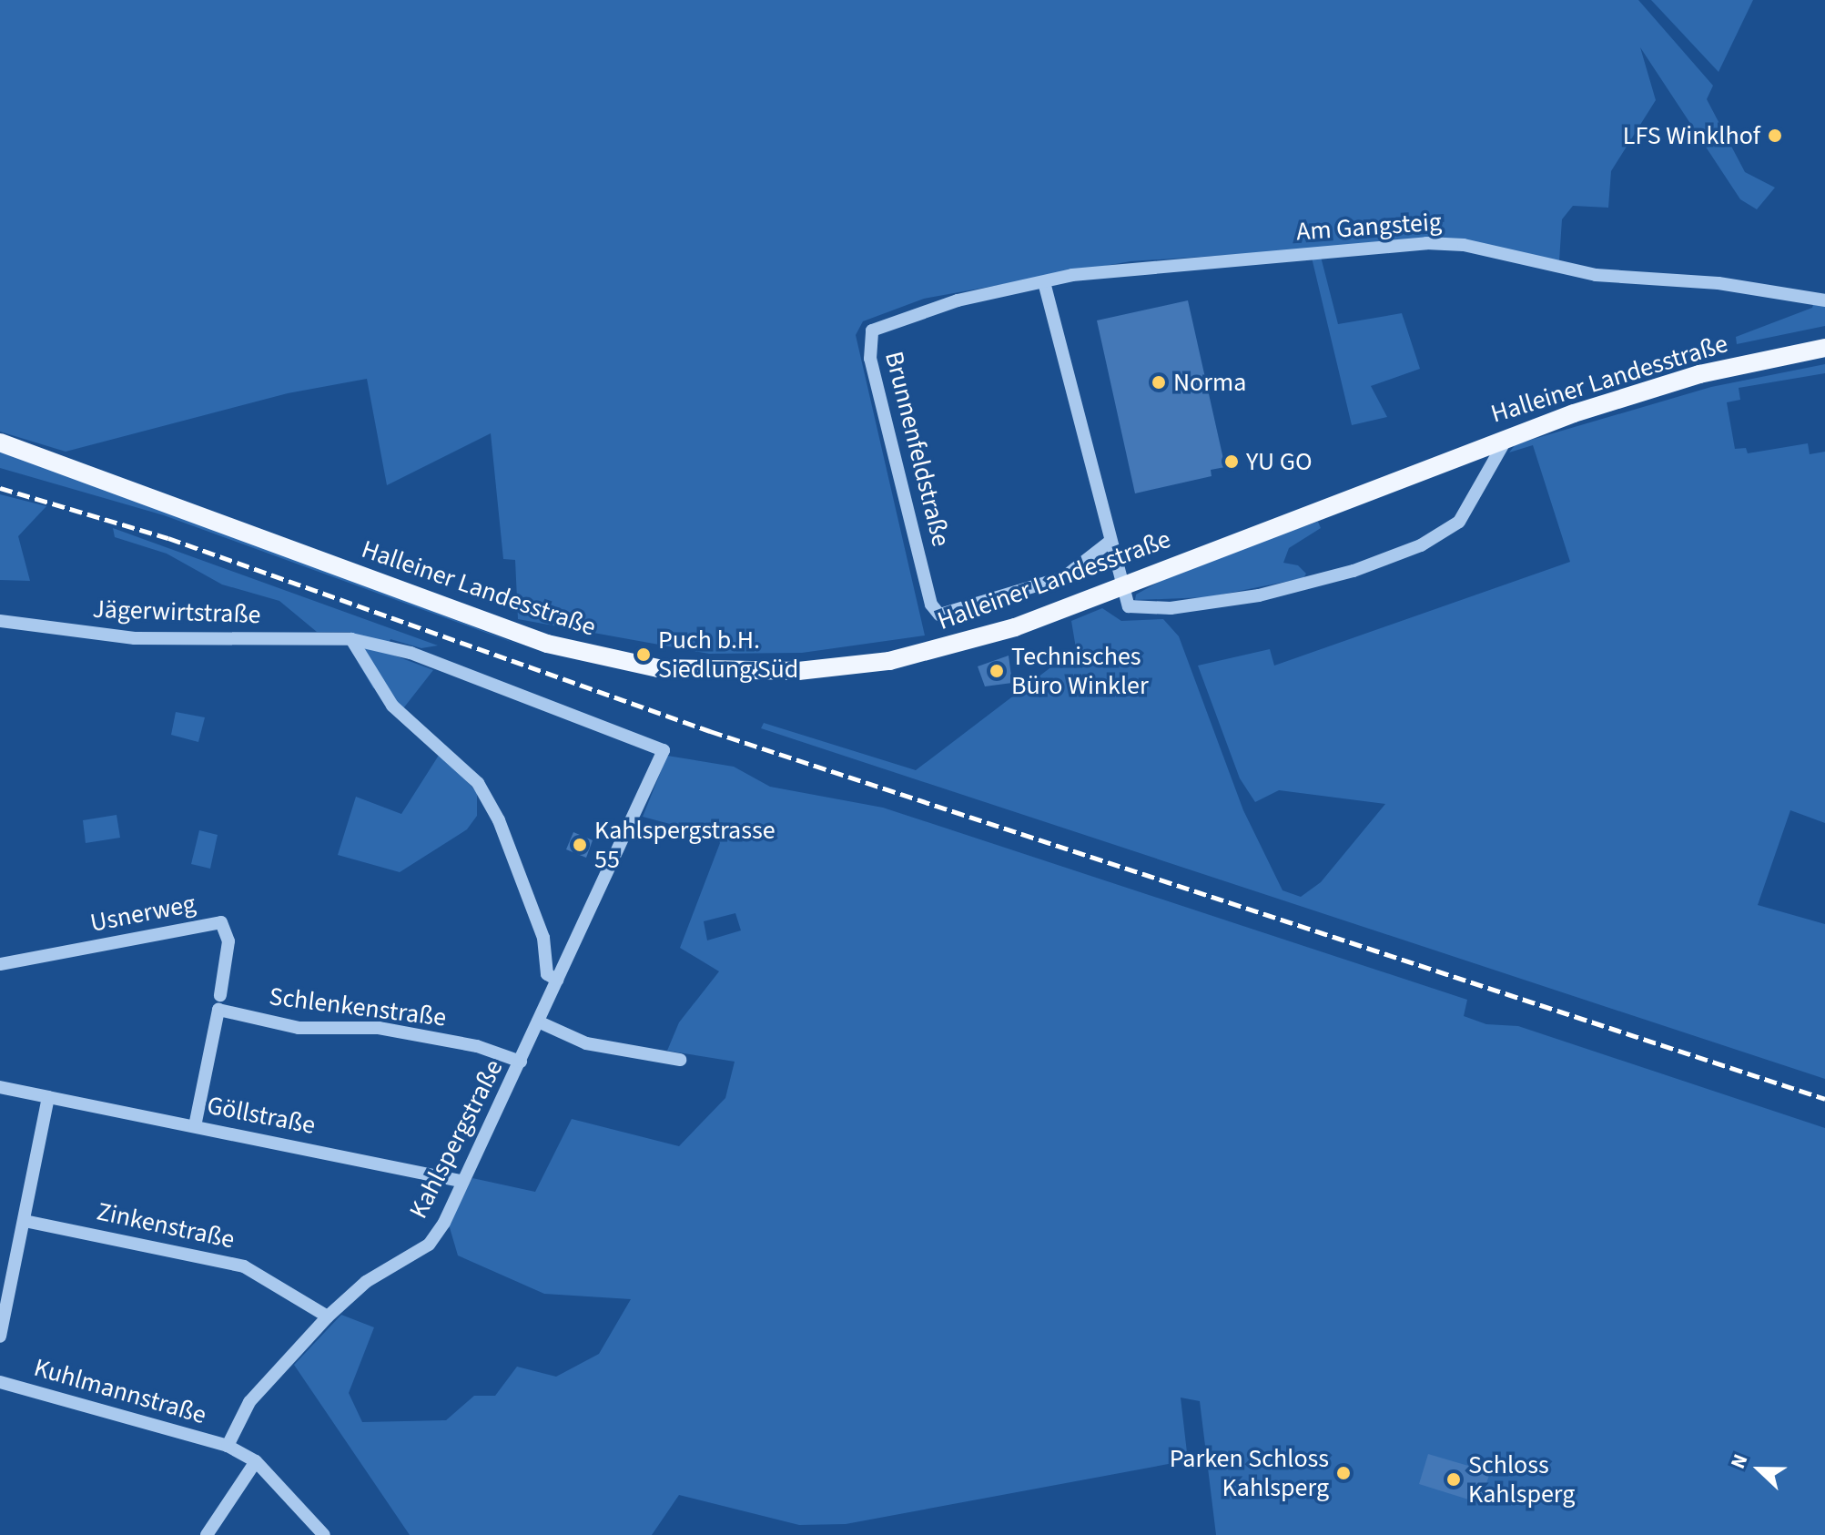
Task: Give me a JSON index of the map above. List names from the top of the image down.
{
  "streets": {
    "main road": ["Halleiner Landesstraße"],
    "street": [
      "Am Gangsteig",
      "Brunnenfeldstraße",
      "Jägerwirtstraße",
      "Usnerweg",
      "Schlenkenstraße",
      "Göllstraße",
      "Kahlspergstraße",
      "Zinkenstraße",
      "Kuhlmannstraße"
    ]
  },
  "crossings": [
    ["Am Gangsteig", "Brunnenfeldstraße"],
    ["Jägerwirtstraße", "Kahlspergstraße"],
    ["Schlenkenstraße", "Göllstraße"],
    ["Schlenkenstraße", "Kahlspergstraße"],
    ["Göllstraße", "Kahlspergstraße"],
    ["Kahlspergstraße", "Zinkenstraße"],
    ["Kahlspergstraße", "Kuhlmannstraße"]
  ],
  "places": [
    "LFS Winklhof",
    "Norma",
    "YU GO",
    "Puch b.H. Siedlung Süd",
    "Technisches Büro Winkler",
    "Kahlspergstrasse 55",
    "Parken Schloss Kahlsperg",
    "Schloss Kahlsperg"
  ],
  "north": "left"
}
